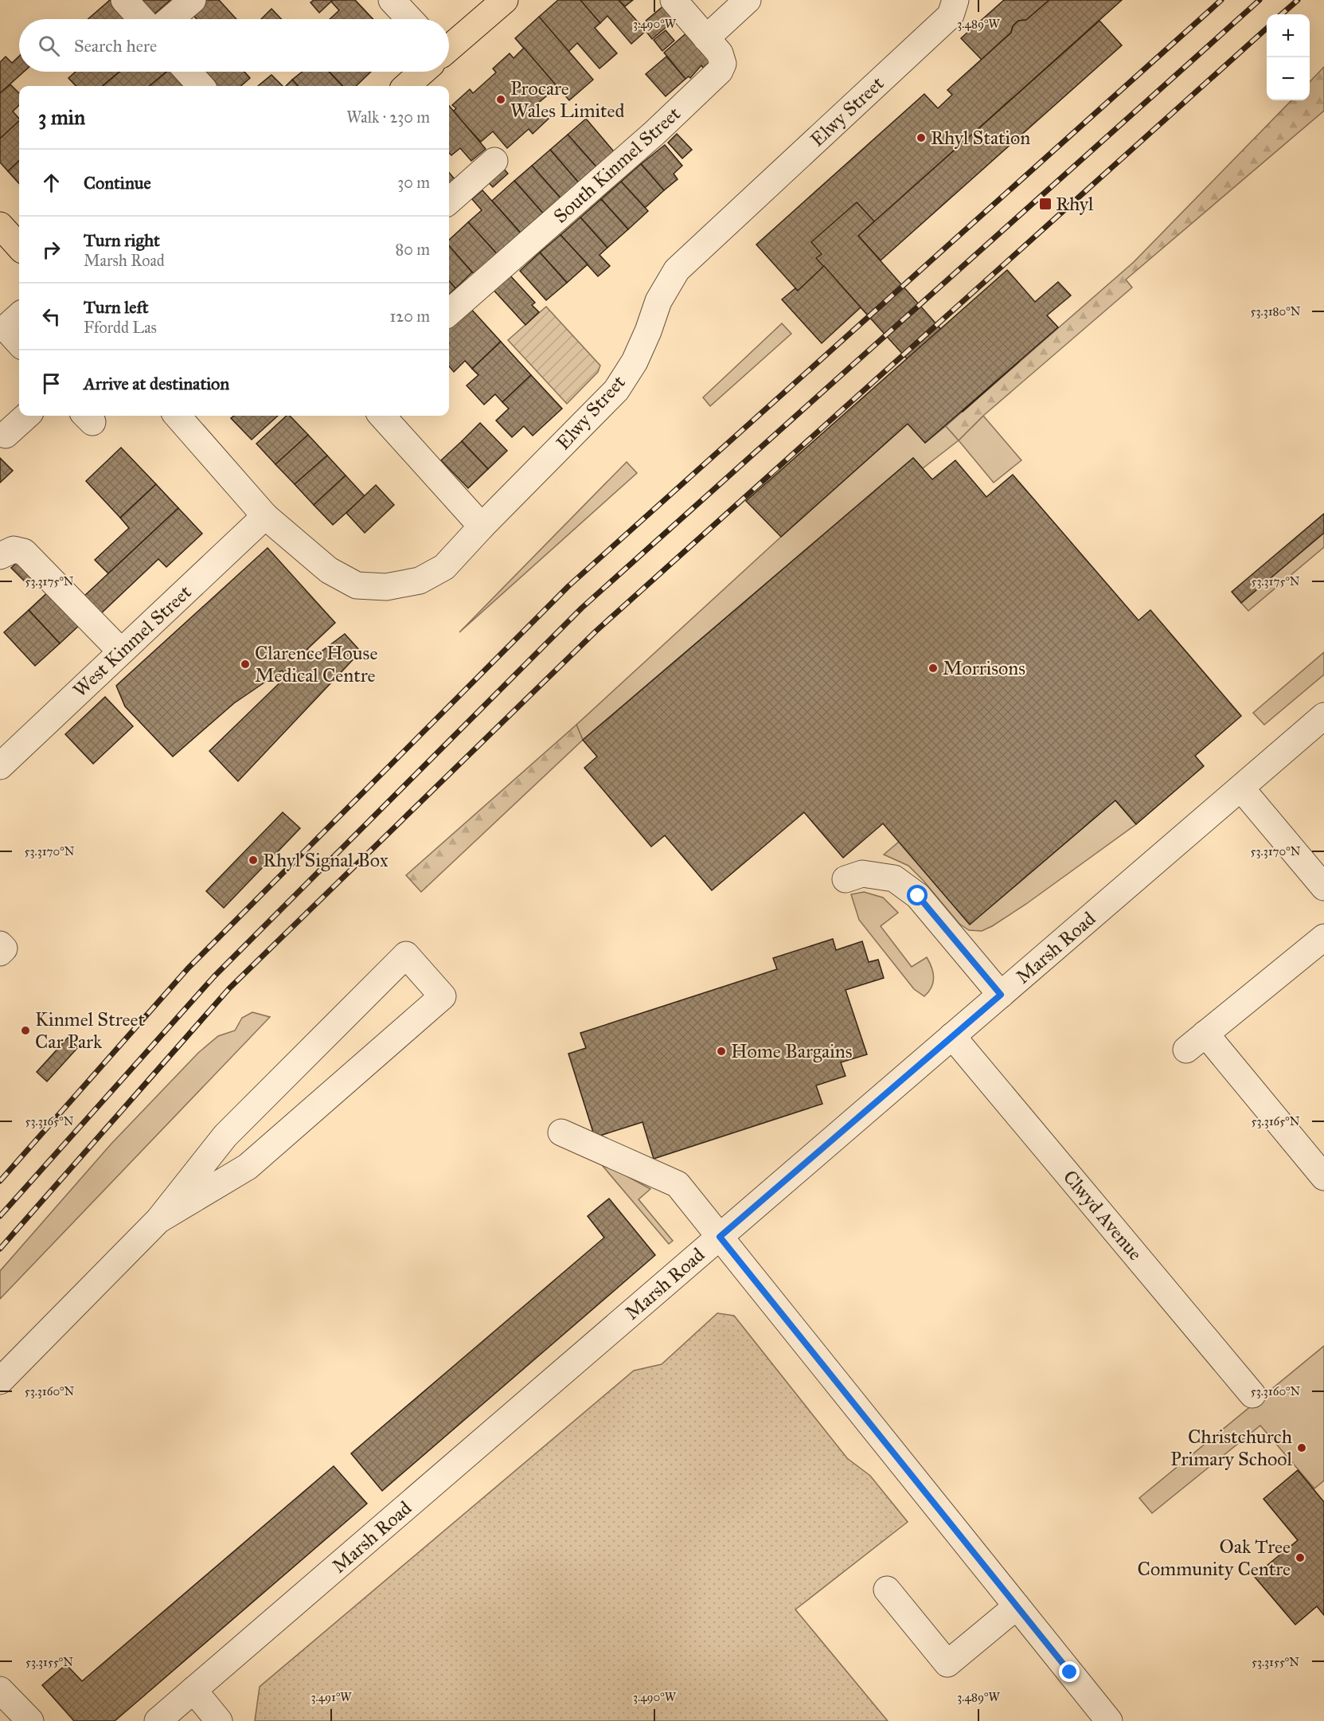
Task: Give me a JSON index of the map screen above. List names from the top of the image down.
{
  "streets": {
    "street": [
      "Elwy Street",
      "South Kinmel Street",
      "West Kinmel Street",
      "Marsh Road",
      "Clwyd Avenue"
    ]
  },
  "crossings": [
    ["Elwy Street", "West Kinmel Street"],
    ["Marsh Road", "Clwyd Avenue"]
  ],
  "places": {
    "other": [
      "Procare Wales Limited",
      "Rhyl Station",
      "Clarence House Medical Centre",
      "Morrisons",
      "Rhyl Signal Box",
      "Kinmel Street Car Park",
      "Home Bargains",
      "Christchurch Primary School",
      "Oak Tree Community Centre"
    ],
    "transit": ["Rhyl"]
  },
  "page": {
    "map_buttons": ["+", "−"],
    "search": "Search here",
    "heading": ["3 min", "Walk · 230 m"],
    "list": [
      ["Continue", "30 m"],
      ["Turn right", "Marsh Road", "80 m"],
      ["Turn left", "Ffordd Las", "120 m"],
      "Arrive at destination"
    ]
  },
  "coordinates": [
    "3.490°W",
    "3.489°W",
    "53.3180°N",
    "53.3175°N",
    "53.3170°N",
    "53.3165°N",
    "53.3160°N",
    "53.3155°N",
    "3.491°W"
  ]
}
